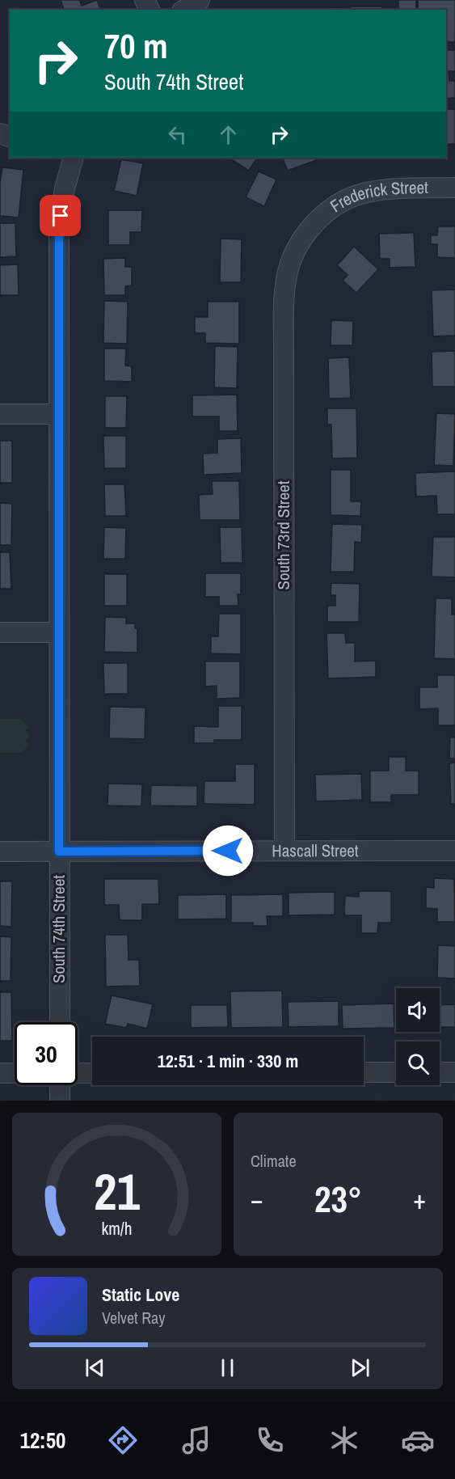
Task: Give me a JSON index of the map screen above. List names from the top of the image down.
{
  "streets": {
    "street": [
      "Frederick Street",
      "South 73rd Street",
      "Hascall Street",
      "South 74th Street"
    ]
  },
  "crossings": [
    ["Frederick Street", "South 73rd Street"],
    ["South 73rd Street", "Hascall Street"],
    ["Hascall Street", "South 74th Street"]
  ],
  "page": {
    "turn": ["70 m", "South 74th Street"],
    "limit": "30",
    "trip": "12:51 · 1 min · 330 m",
    "tile": "Climate",
    "heat": ["−", "23°", "+"],
    "song": ["Static Love", "Velvet Ray"],
    "tabs": "12:50",
    "gauge": ["21", "km/h"]
  }
}
